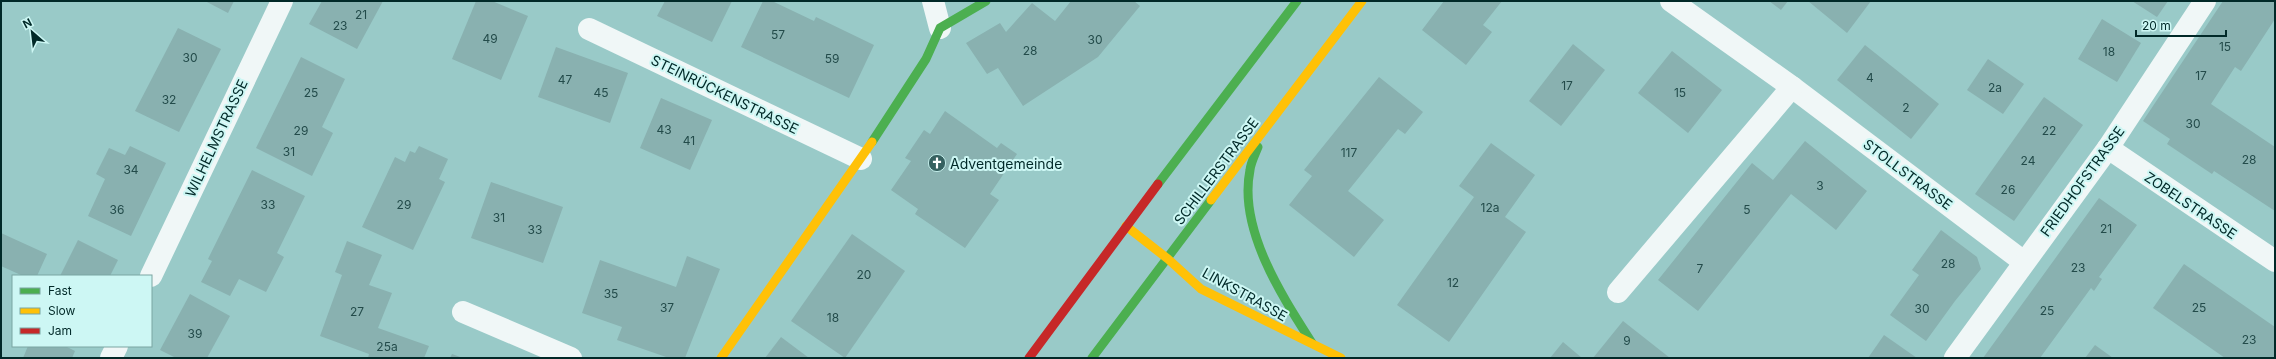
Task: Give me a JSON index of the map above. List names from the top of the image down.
{
  "streets": {
    "street": [
      "STEINRÜCKENSTRASSE",
      "WILHELMSTRASSE",
      "SCHILLERSTRASSE",
      "STOLLSTRASSE",
      "FRIEDHOFSTRASSE",
      "ZOBELSTRASSE",
      "LINKSTRASSE"
    ]
  },
  "crossings": [
    ["SCHILLERSTRASSE", "LINKSTRASSE"],
    ["STOLLSTRASSE", "FRIEDHOFSTRASSE"],
    ["FRIEDHOFSTRASSE", "ZOBELSTRASSE"]
  ],
  "places": {
    "church": ["Adventgemeinde"]
  },
  "house_numbers": [
    "21",
    "23",
    "57",
    "49",
    "30",
    "15",
    "28",
    "18",
    "30",
    "59",
    "17",
    "4",
    "47",
    "17",
    "2a",
    "25",
    "45",
    "15",
    "32",
    "2",
    "30",
    "43",
    "29",
    "22",
    "41",
    "31",
    "117",
    "28",
    "24",
    "34",
    "3",
    "26",
    "33",
    "29",
    "12a",
    "36",
    "5",
    "31",
    "21",
    "33",
    "28",
    "23",
    "7",
    "20",
    "12",
    "35",
    "37",
    "25",
    "30",
    "25",
    "27",
    "18",
    "39",
    "23",
    "9",
    "25a"
  ],
  "legend": ["Fast", "Slow", "Jam"],
  "scale_bar": "20 m",
  "north": "top left"
}
